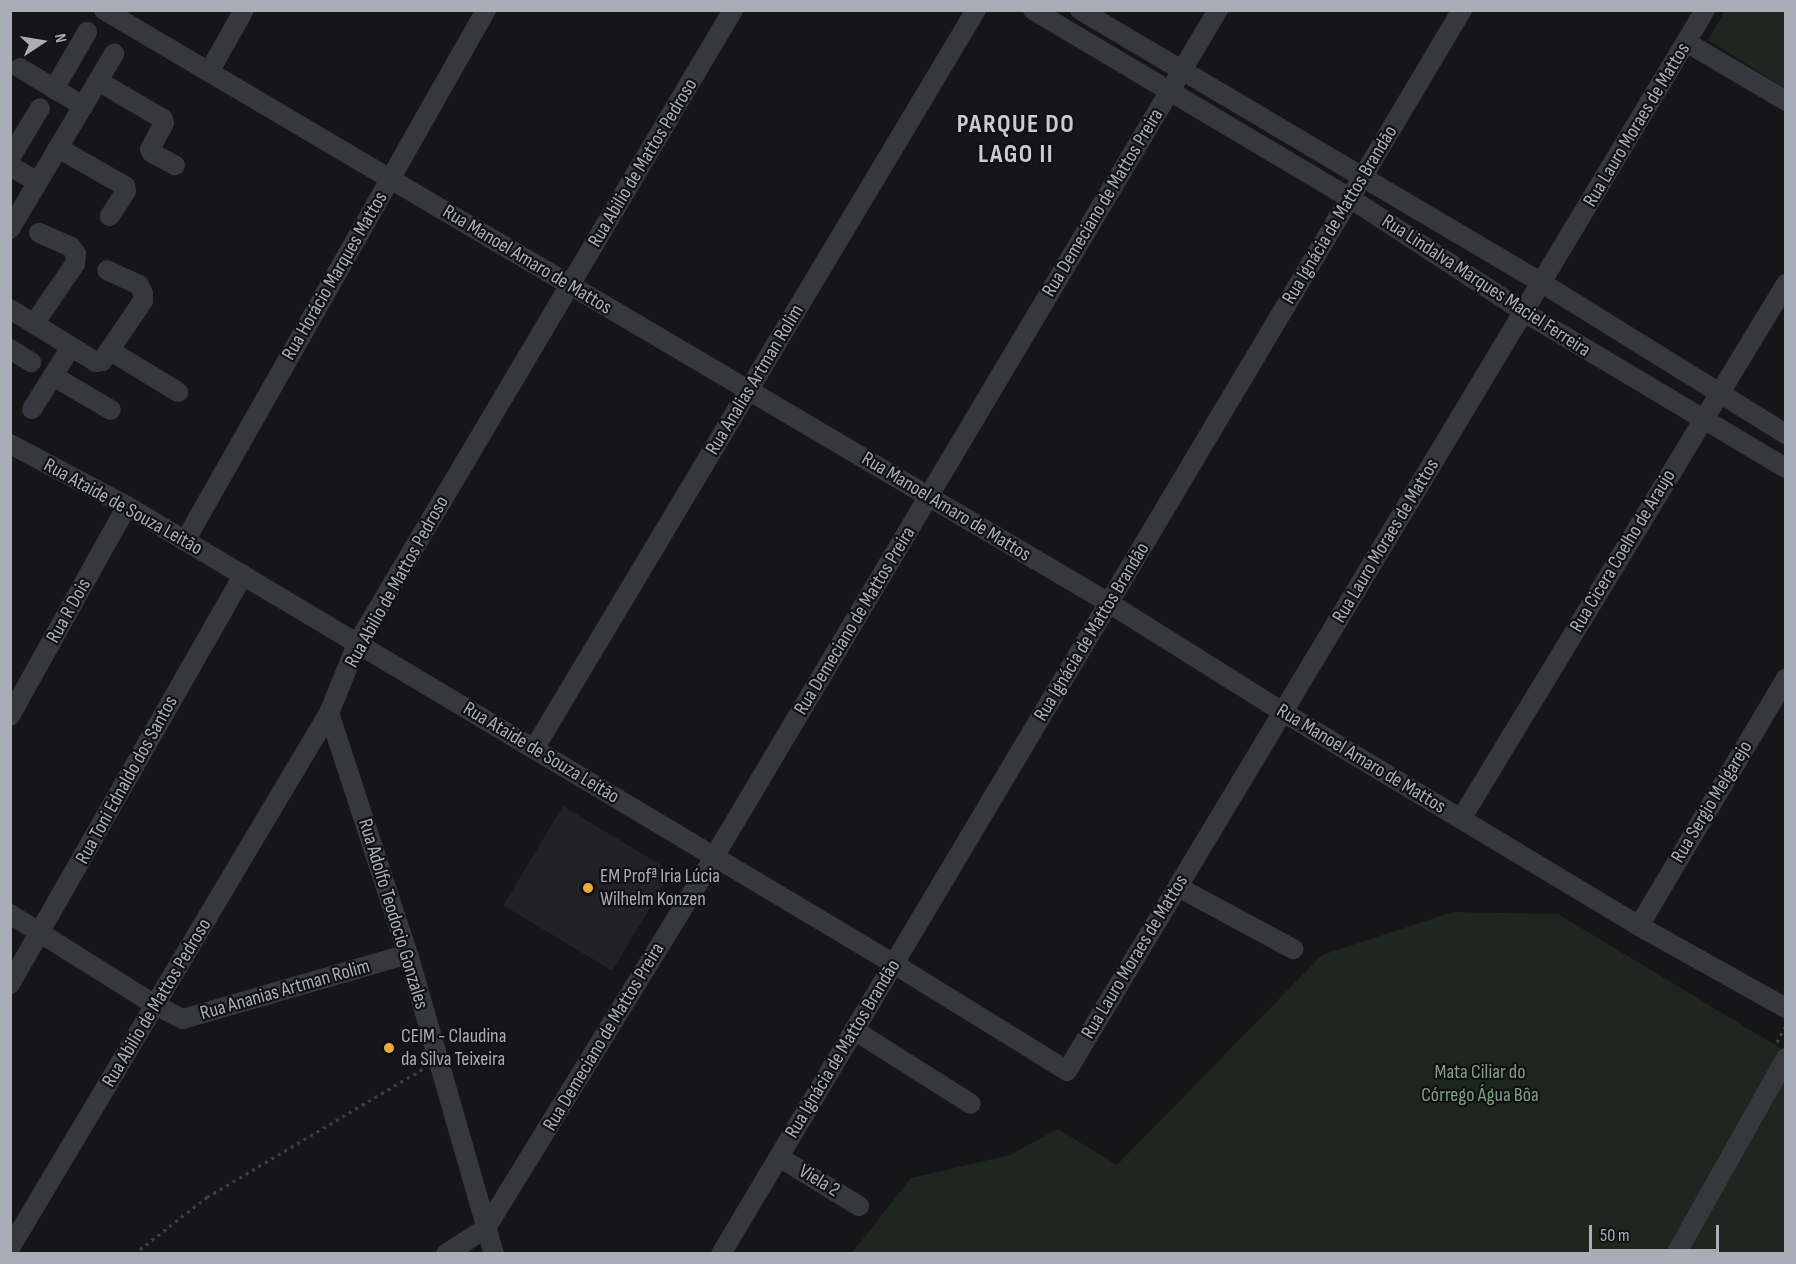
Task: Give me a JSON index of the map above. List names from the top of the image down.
{
  "streets": {
    "street": [
      "Rua Lauro Moraes de Mattos",
      "Rua Abilio de Mattos Pedroso",
      "Rua Demeciano de Mattos Preira",
      "Rua Ignácia de Mattos Brandão",
      "Rua Manoel Amaro de Mattos",
      "Rua Horácio Marques Mattos",
      "Rua Lindalva Marques Maciel Ferreira",
      "Rua Analias Artman Rolim",
      "Rua Ataide de Souza Leitão",
      "Rua Cicera Coelho de Araujo",
      "Rua R Dois",
      "Rua Toni Ednaldo dos Santos",
      "Rua Sergio Melgarejo",
      "Rua Adolfo Teodocio Gonzales",
      "Rua Ananias Artman Rolim",
      "Viela 2"
    ]
  },
  "crossings": [
    ["Rua Lauro Moraes de Mattos", "Rua Manoel Amaro de Mattos"],
    ["Rua Lauro Moraes de Mattos", "Rua Lindalva Marques Maciel Ferreira"],
    ["Rua Lauro Moraes de Mattos", "Rua Ataide de Souza Leitão"],
    ["Rua Abilio de Mattos Pedroso", "Rua Manoel Amaro de Mattos"],
    ["Rua Abilio de Mattos Pedroso", "Rua Ataide de Souza Leitão"],
    ["Rua Abilio de Mattos Pedroso", "Rua Adolfo Teodocio Gonzales"],
    ["Rua Abilio de Mattos Pedroso", "Rua Ananias Artman Rolim"],
    ["Rua Demeciano de Mattos Preira", "Rua Manoel Amaro de Mattos"],
    ["Rua Demeciano de Mattos Preira", "Rua Lindalva Marques Maciel Ferreira"],
    ["Rua Demeciano de Mattos Preira", "Rua Ataide de Souza Leitão"],
    ["Rua Demeciano de Mattos Preira", "Rua Adolfo Teodocio Gonzales"],
    ["Rua Ignácia de Mattos Brandão", "Rua Manoel Amaro de Mattos"],
    ["Rua Ignácia de Mattos Brandão", "Rua Lindalva Marques Maciel Ferreira"],
    ["Rua Ignácia de Mattos Brandão", "Rua Ataide de Souza Leitão"],
    ["Rua Ignácia de Mattos Brandão", "Viela 2"],
    ["Rua Manoel Amaro de Mattos", "Rua Horácio Marques Mattos"],
    ["Rua Manoel Amaro de Mattos", "Rua Analias Artman Rolim"],
    ["Rua Manoel Amaro de Mattos", "Rua Cicera Coelho de Araujo"],
    ["Rua Manoel Amaro de Mattos", "Rua Sergio Melgarejo"],
    ["Rua Horácio Marques Mattos", "Rua Ataide de Souza Leitão"],
    ["Rua Lindalva Marques Maciel Ferreira", "Rua Cicera Coelho de Araujo"],
    ["Rua Analias Artman Rolim", "Rua Ataide de Souza Leitão"],
    ["Rua Ataide de Souza Leitão", "Rua R Dois"],
    ["Rua Ataide de Souza Leitão", "Rua Toni Ednaldo dos Santos"],
    ["Rua Toni Ednaldo dos Santos", "Rua Ananias Artman Rolim"],
    ["Rua Adolfo Teodocio Gonzales", "Rua Ananias Artman Rolim"]
  ],
  "districts": ["PARQUE DO LAGO II"],
  "parks": ["Mata Ciliar do Córrego Água Bôa"],
  "places": ["EM Profª Iria Lúcia Wilhelm Konzen", "CEIM - Claudina da Silva Teixeira"],
  "scale_bar": "50 m",
  "north": "right"
}
